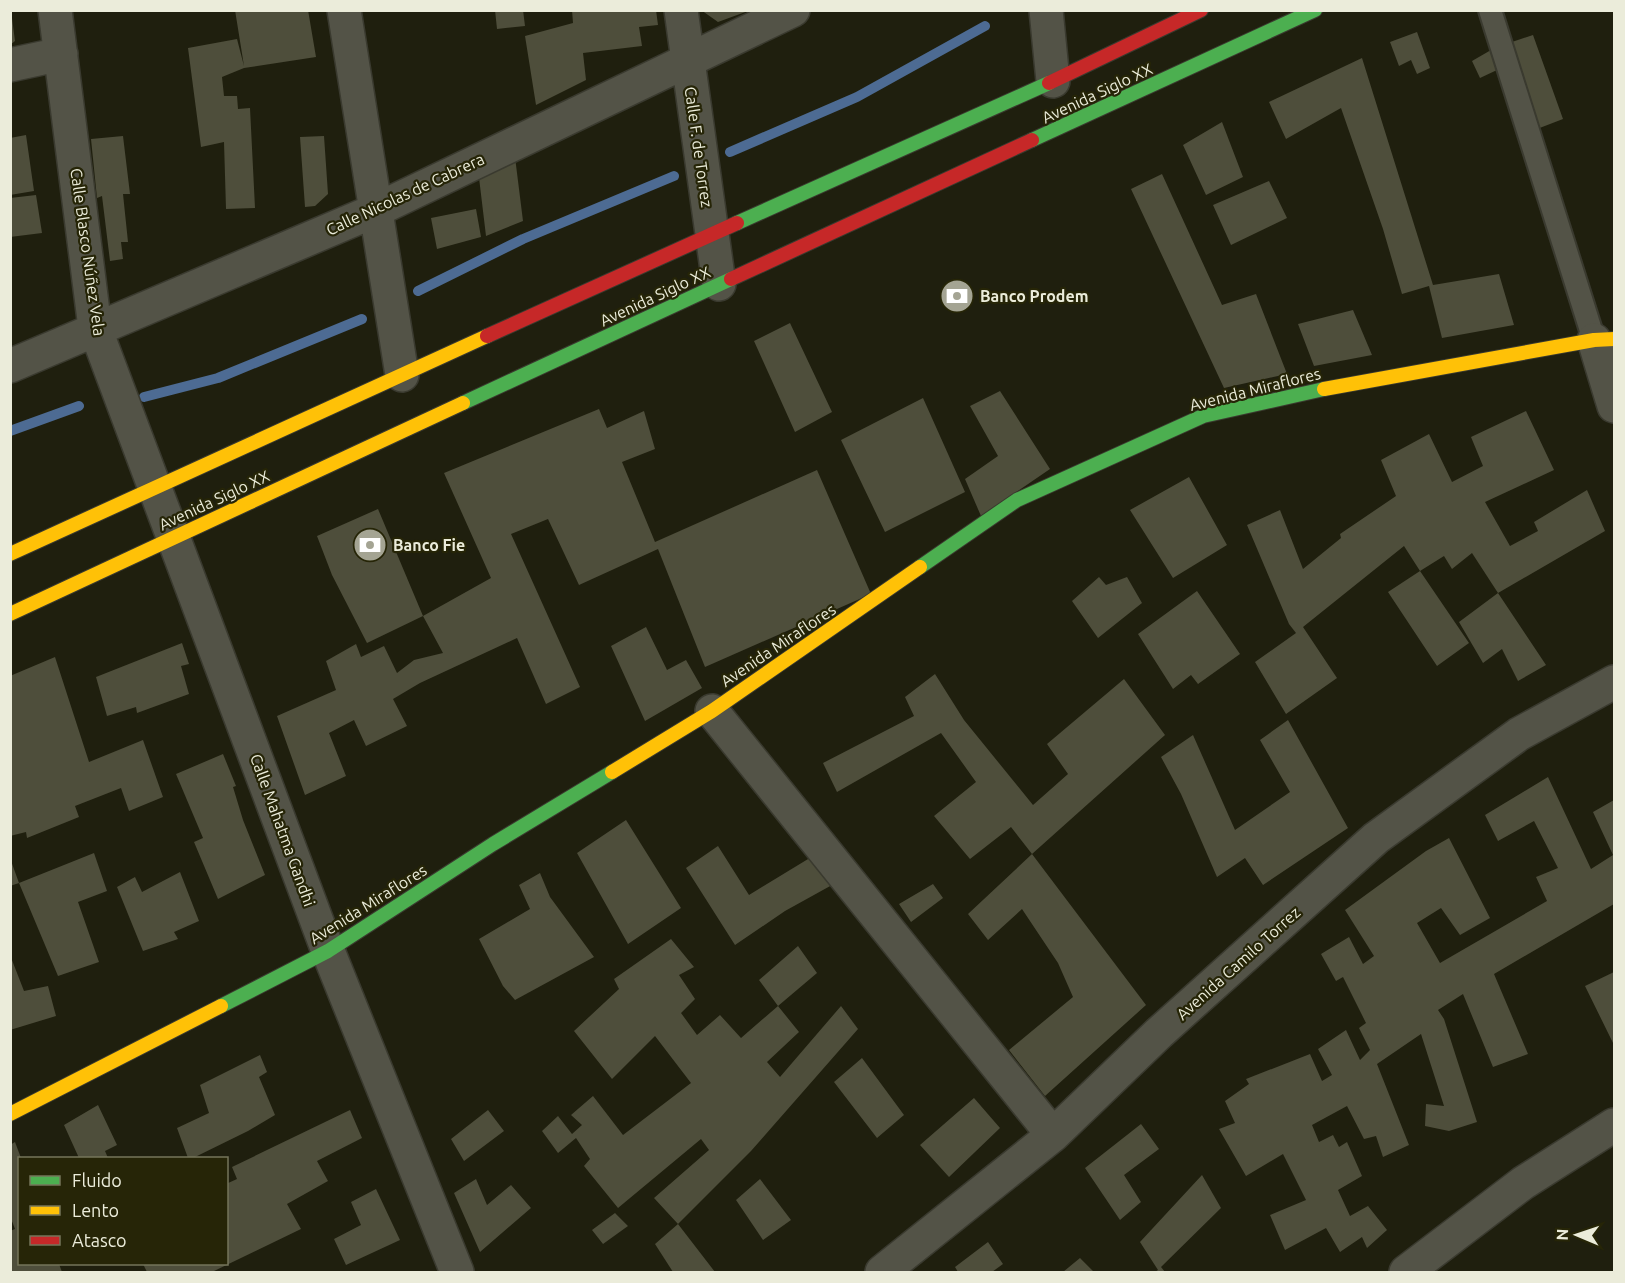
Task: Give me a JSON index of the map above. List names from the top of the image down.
{
  "streets": {
    "main road": ["Avenida Siglo XX", "Avenida Miraflores"],
    "street": [
      "Calle F. de Torrez",
      "Calle Nicolas de Cabrera",
      "Calle Blasco Núñez Vela",
      "Calle Mahatma Gandhi",
      "Avenida Camilo Torrez"
    ]
  },
  "crossings": [
    ["Avenida Siglo XX", "Calle F. de Torrez"],
    ["Avenida Siglo XX", "Calle Blasco Núñez Vela"],
    ["Avenida Siglo XX", "Calle Mahatma Gandhi"],
    ["Calle F. de Torrez", "Calle Nicolas de Cabrera"],
    ["Calle Nicolas de Cabrera", "Calle Blasco Núñez Vela"],
    ["Calle Blasco Núñez Vela", "Calle Mahatma Gandhi"],
    ["Avenida Miraflores", "Calle Mahatma Gandhi"]
  ],
  "places": {
    "bank": ["Banco Prodem", "Banco Fie"]
  },
  "legend": ["Fluido", "Lento", "Atasco"],
  "north": "left"
}
